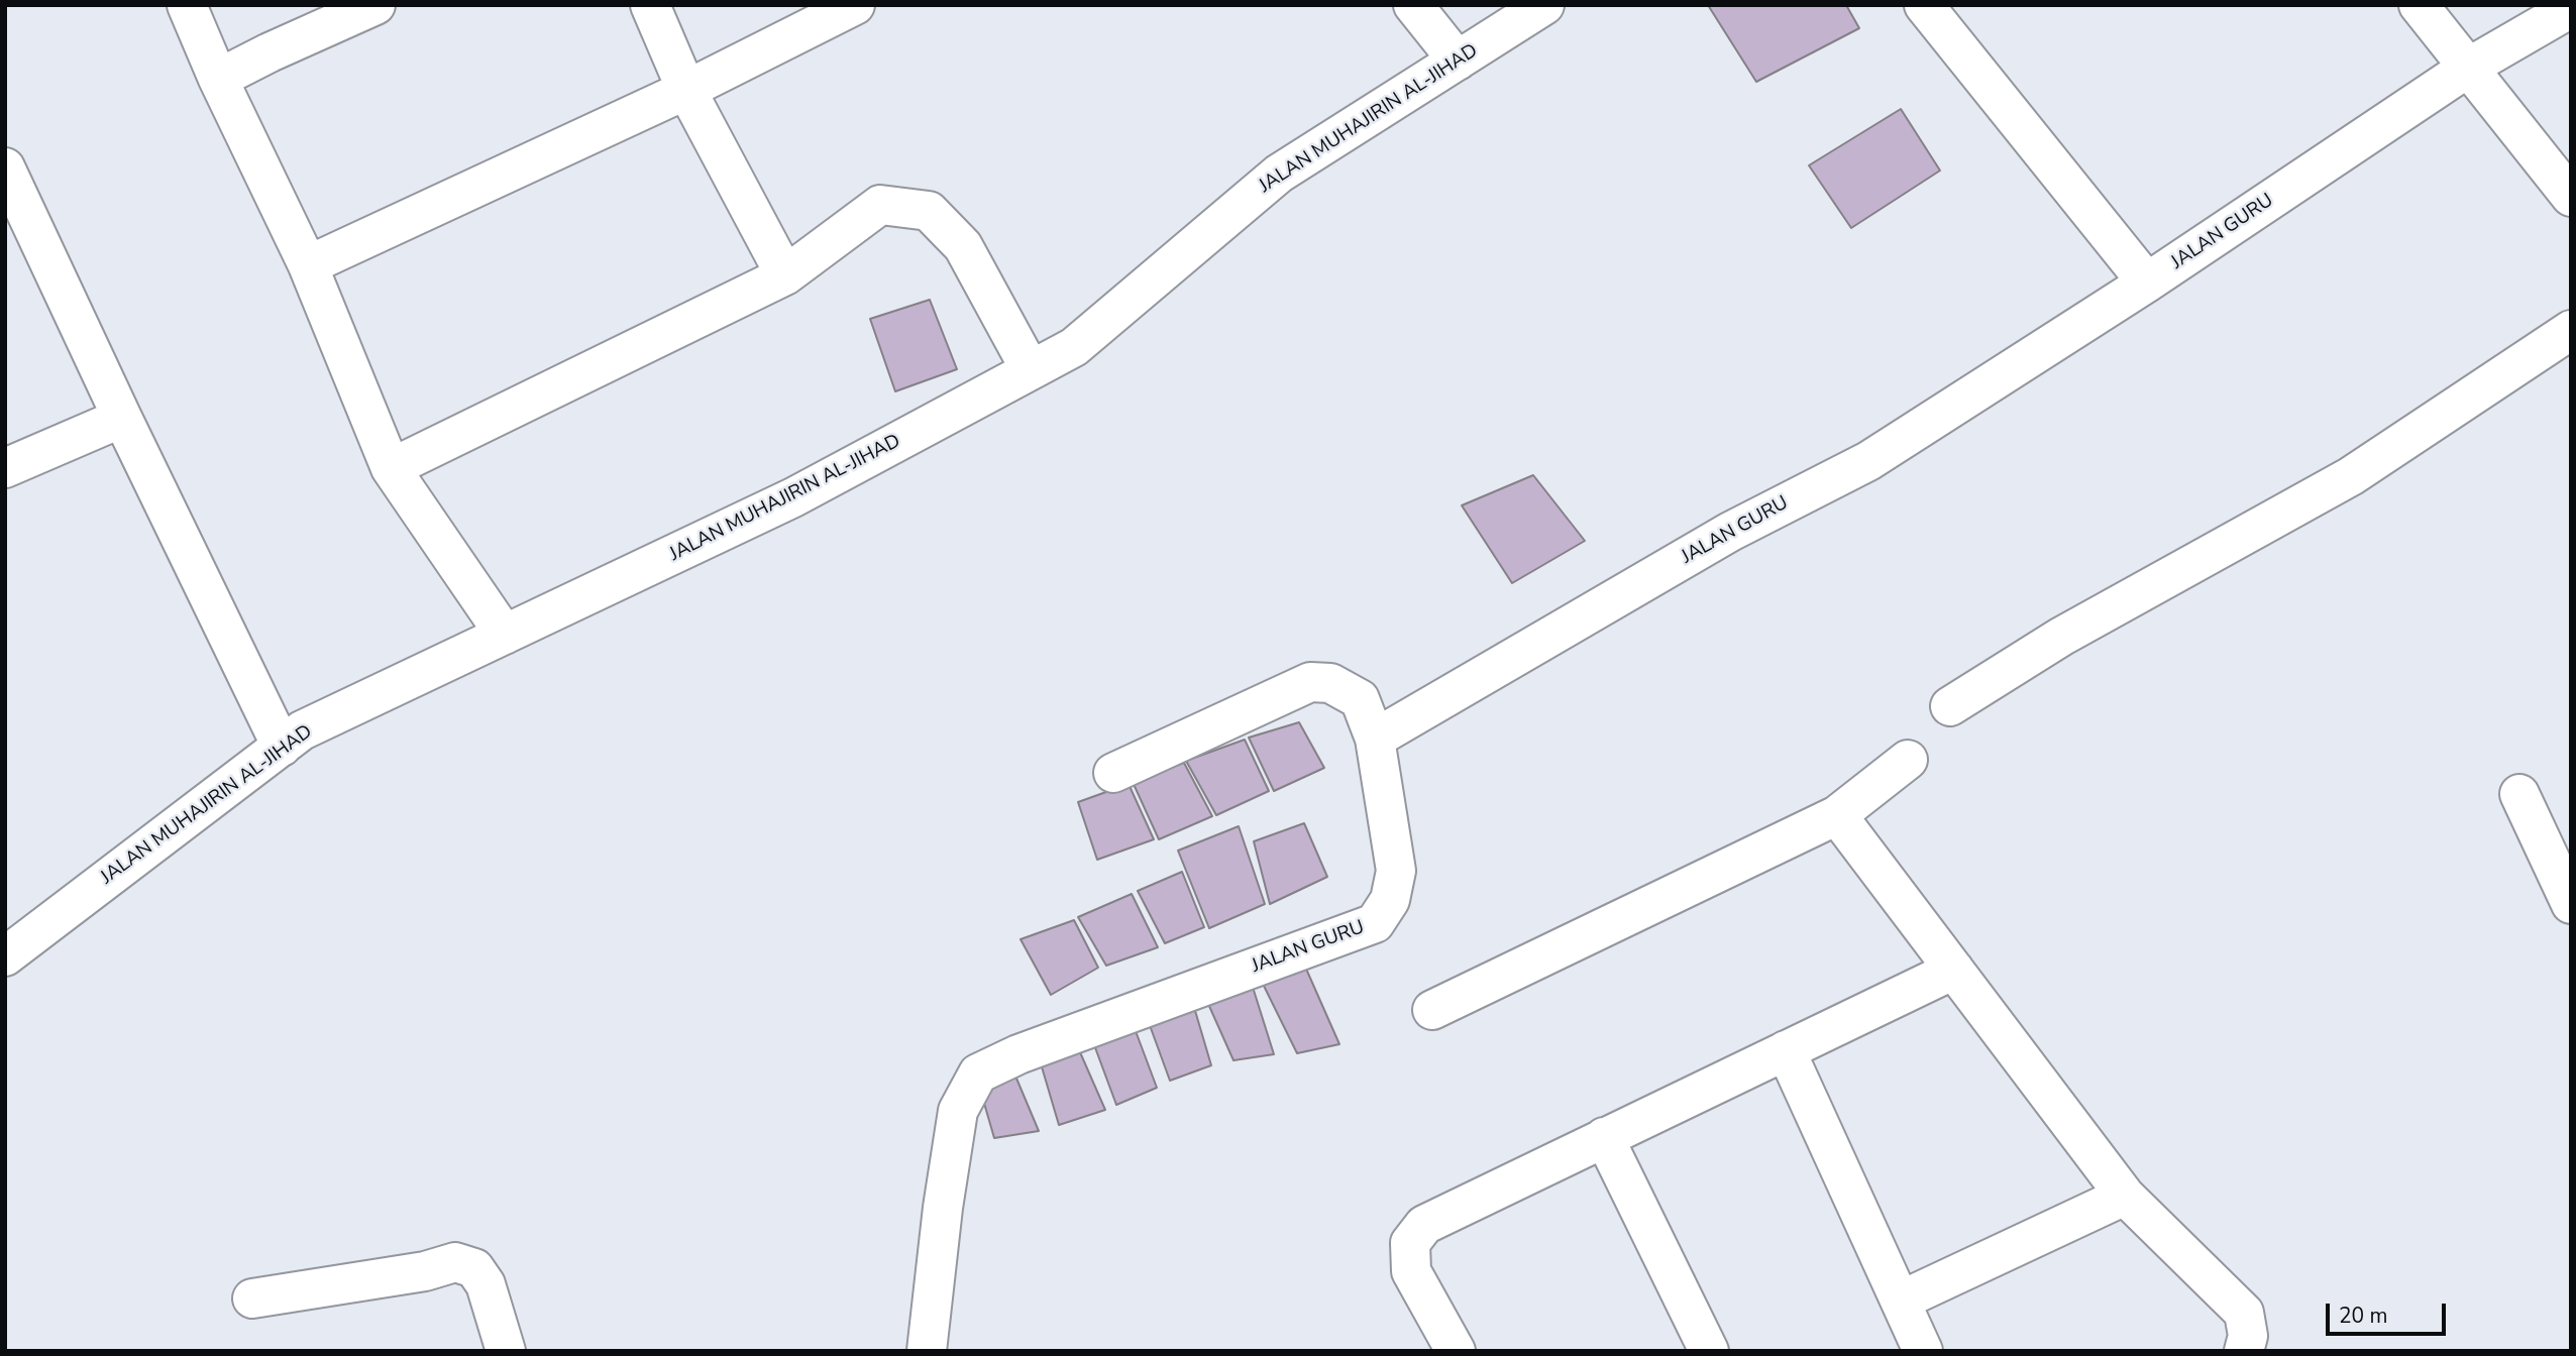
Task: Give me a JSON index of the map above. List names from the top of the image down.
{
  "streets": {
    "street": ["JALAN MUHAJIRIN AL-JIHAD", "JALAN GURU"]
  },
  "scale_bar": "20 m"
}
